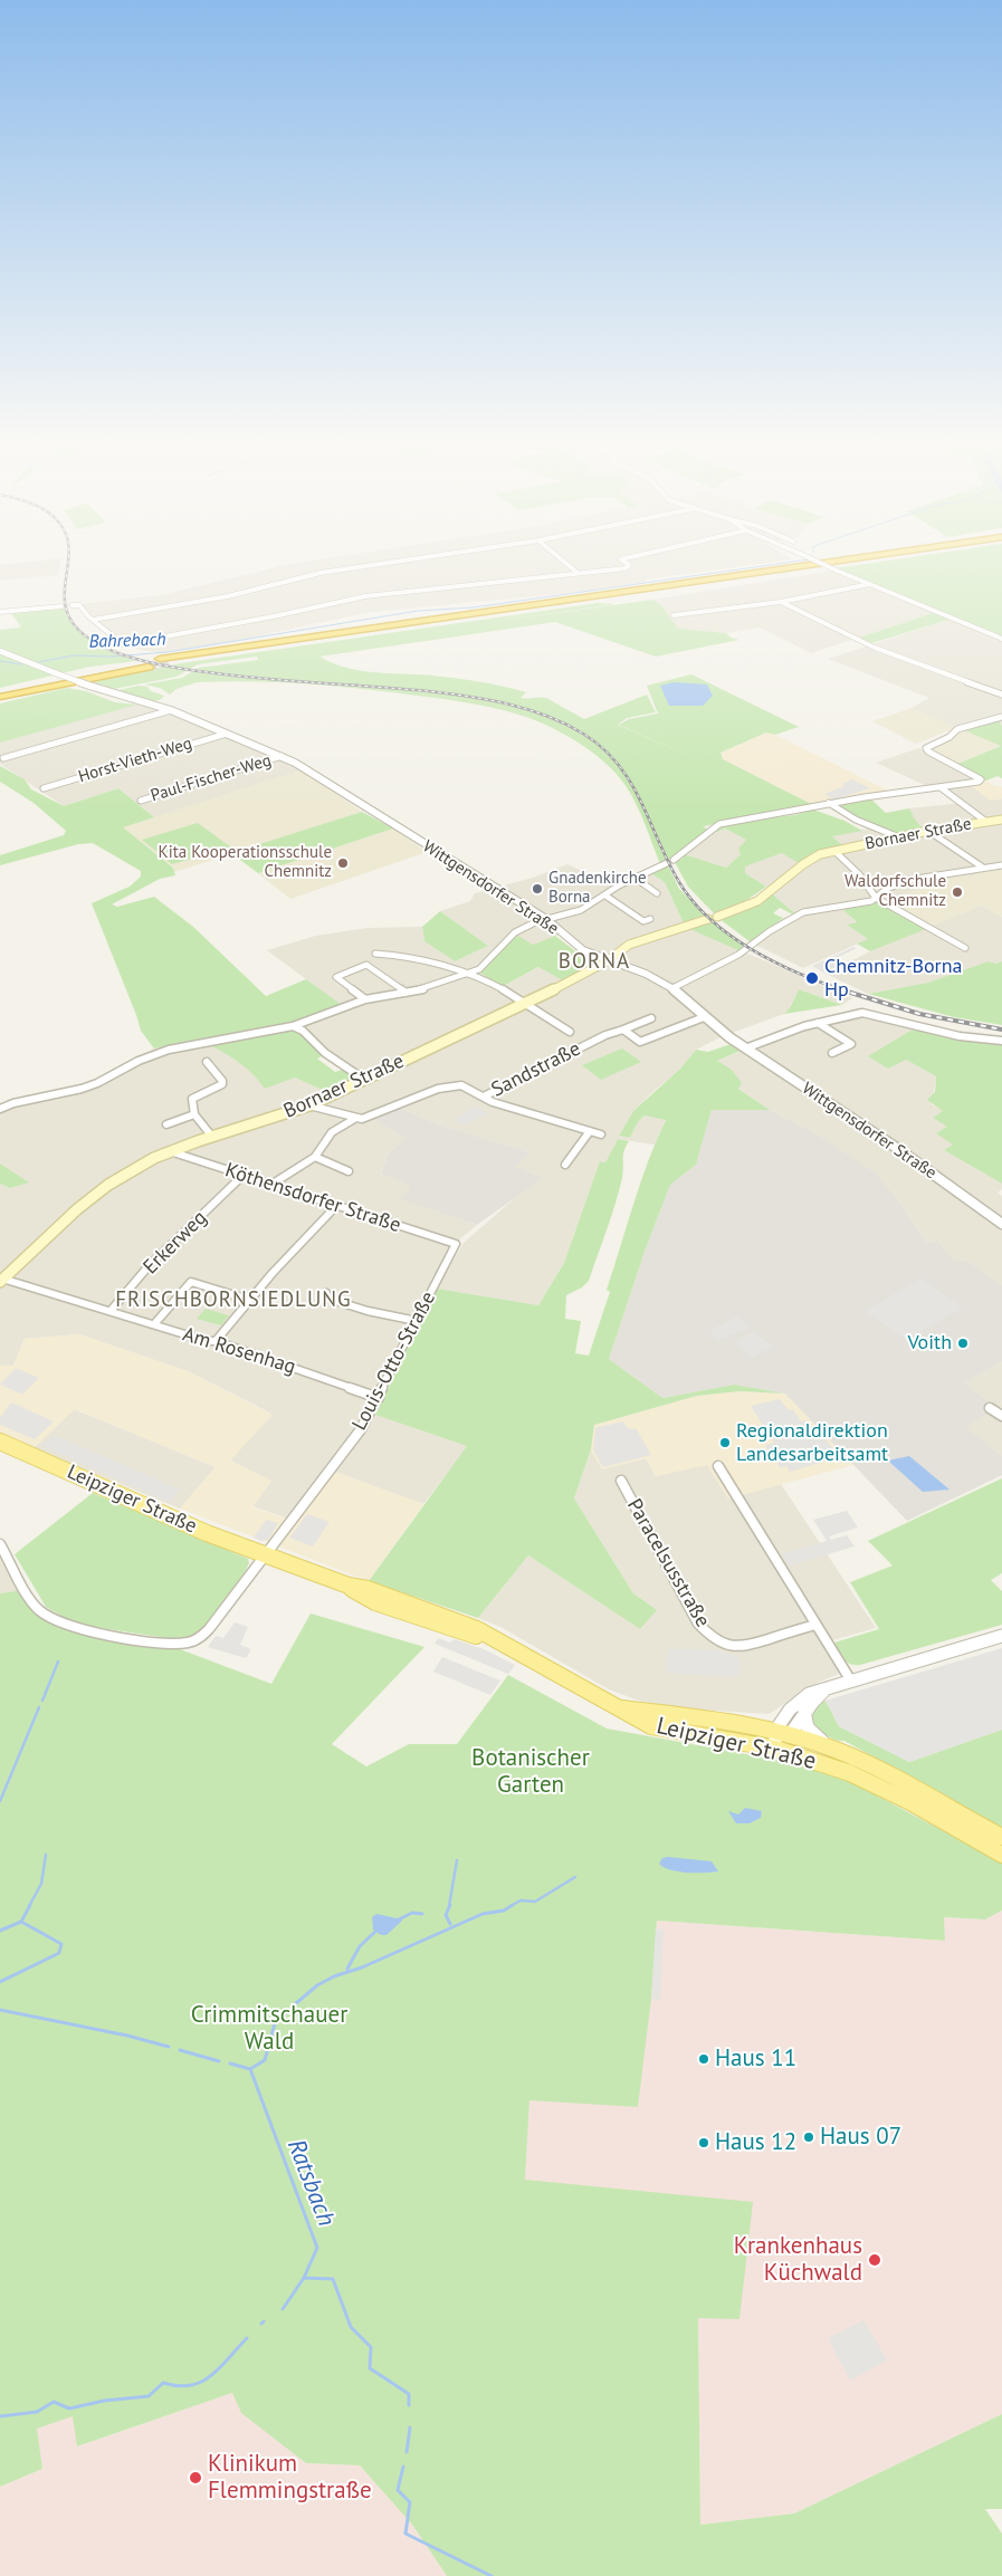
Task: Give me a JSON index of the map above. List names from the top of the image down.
{
  "streets": {
    "main road": ["Bornaer Straße", "Leipziger Straße"],
    "street": [
      "Horst-Vieth-Weg",
      "Paul-Fischer-Weg",
      "Wittgensdorfer Straße",
      "Sandstraße",
      "Köthensdorfer Straße",
      "Erkerweg",
      "Am Rosenhag",
      "Louis-Otto-Straße",
      "Paracelsusstraße"
    ]
  },
  "crossings": [
    ["Horst-Vieth-Weg", "Wittgensdorfer Straße"],
    ["Paul-Fischer-Weg", "Wittgensdorfer Straße"],
    ["Bornaer Straße", "Wittgensdorfer Straße"],
    ["Bornaer Straße", "Sandstraße"],
    ["Bornaer Straße", "Köthensdorfer Straße"],
    ["Bornaer Straße", "Am Rosenhag"],
    ["Sandstraße", "Köthensdorfer Straße"],
    ["Köthensdorfer Straße", "Erkerweg"],
    ["Köthensdorfer Straße", "Louis-Otto-Straße"],
    ["Erkerweg", "Am Rosenhag"],
    ["Am Rosenhag", "Louis-Otto-Straße"],
    ["Louis-Otto-Straße", "Leipziger Straße"]
  ],
  "districts": ["BORNA", "FRISCHBORNSIEDLUNG"],
  "water": ["Bahrebach", "Ratsbach"],
  "parks": ["Botanischer Garten", "Crimmitschauer Wald"],
  "places": [
    "Kita Kooperationsschule Chemnitz",
    "Gnadenkirche Borna",
    "Waldorfschule Chemnitz",
    "Chemnitz-Borna Hp",
    "Voith",
    "Regionaldirektion Landesarbeitsamt",
    "Haus 11",
    "Haus 07",
    "Haus 12",
    "Krankenhaus Küchwald",
    "Klinikum Flemmingstraße"
  ]
}
